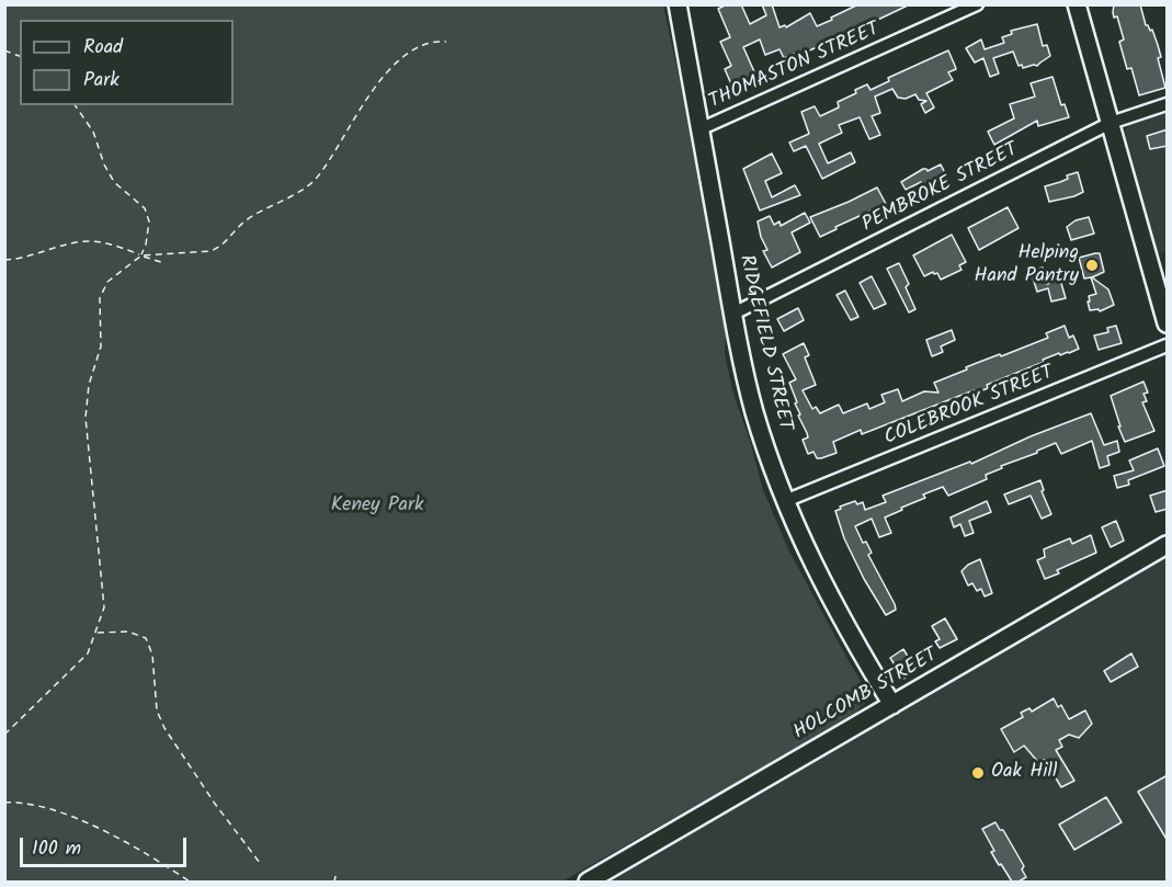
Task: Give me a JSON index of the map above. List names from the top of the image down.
{
  "streets": {
    "street": [
      "THOMASTON STREET",
      "PEMBROKE STREET",
      "RIDGEFIELD STREET",
      "COLEBROOK STREET",
      "HOLCOMB STREET"
    ]
  },
  "crossings": [
    ["THOMASTON STREET", "RIDGEFIELD STREET"],
    ["PEMBROKE STREET", "RIDGEFIELD STREET"],
    ["RIDGEFIELD STREET", "COLEBROOK STREET"],
    ["RIDGEFIELD STREET", "HOLCOMB STREET"]
  ],
  "parks": ["Keney Park"],
  "places": ["Helping Hand Pantry", "Oak Hill"],
  "legend": ["Road", "Park"],
  "scale_bar": "100 m"
}
